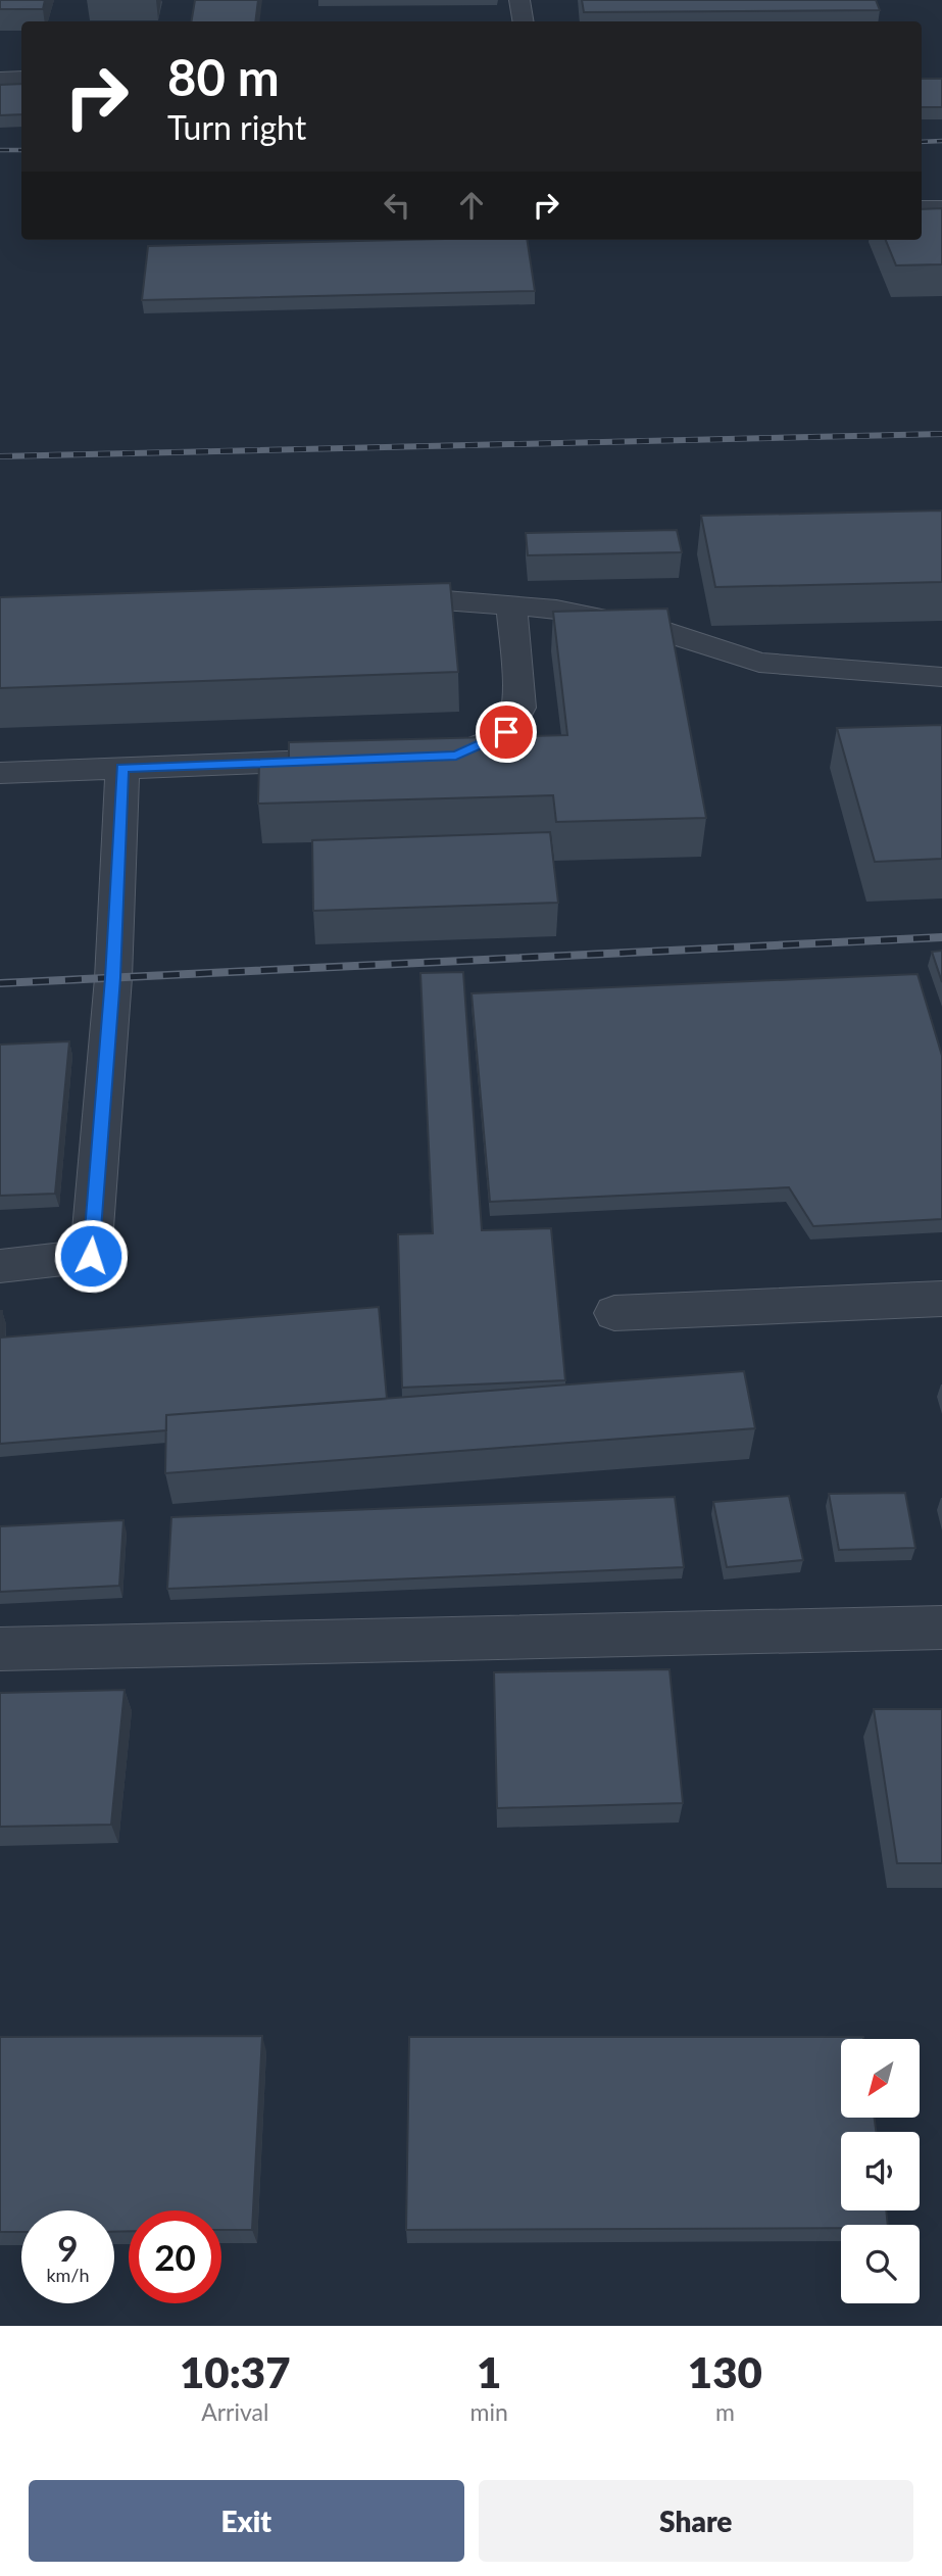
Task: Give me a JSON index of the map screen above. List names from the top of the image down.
{
  "north": "bottom left",
  "page": {
    "turn": ["80 m", "Turn right"],
    "speed": "9 km/h",
    "limit": "20",
    "eta": [
      "10:37",
      "Arrival",
      "1",
      "min",
      "130",
      "m"
    ],
    "buttons": ["Exit", "Share"]
  }
}
